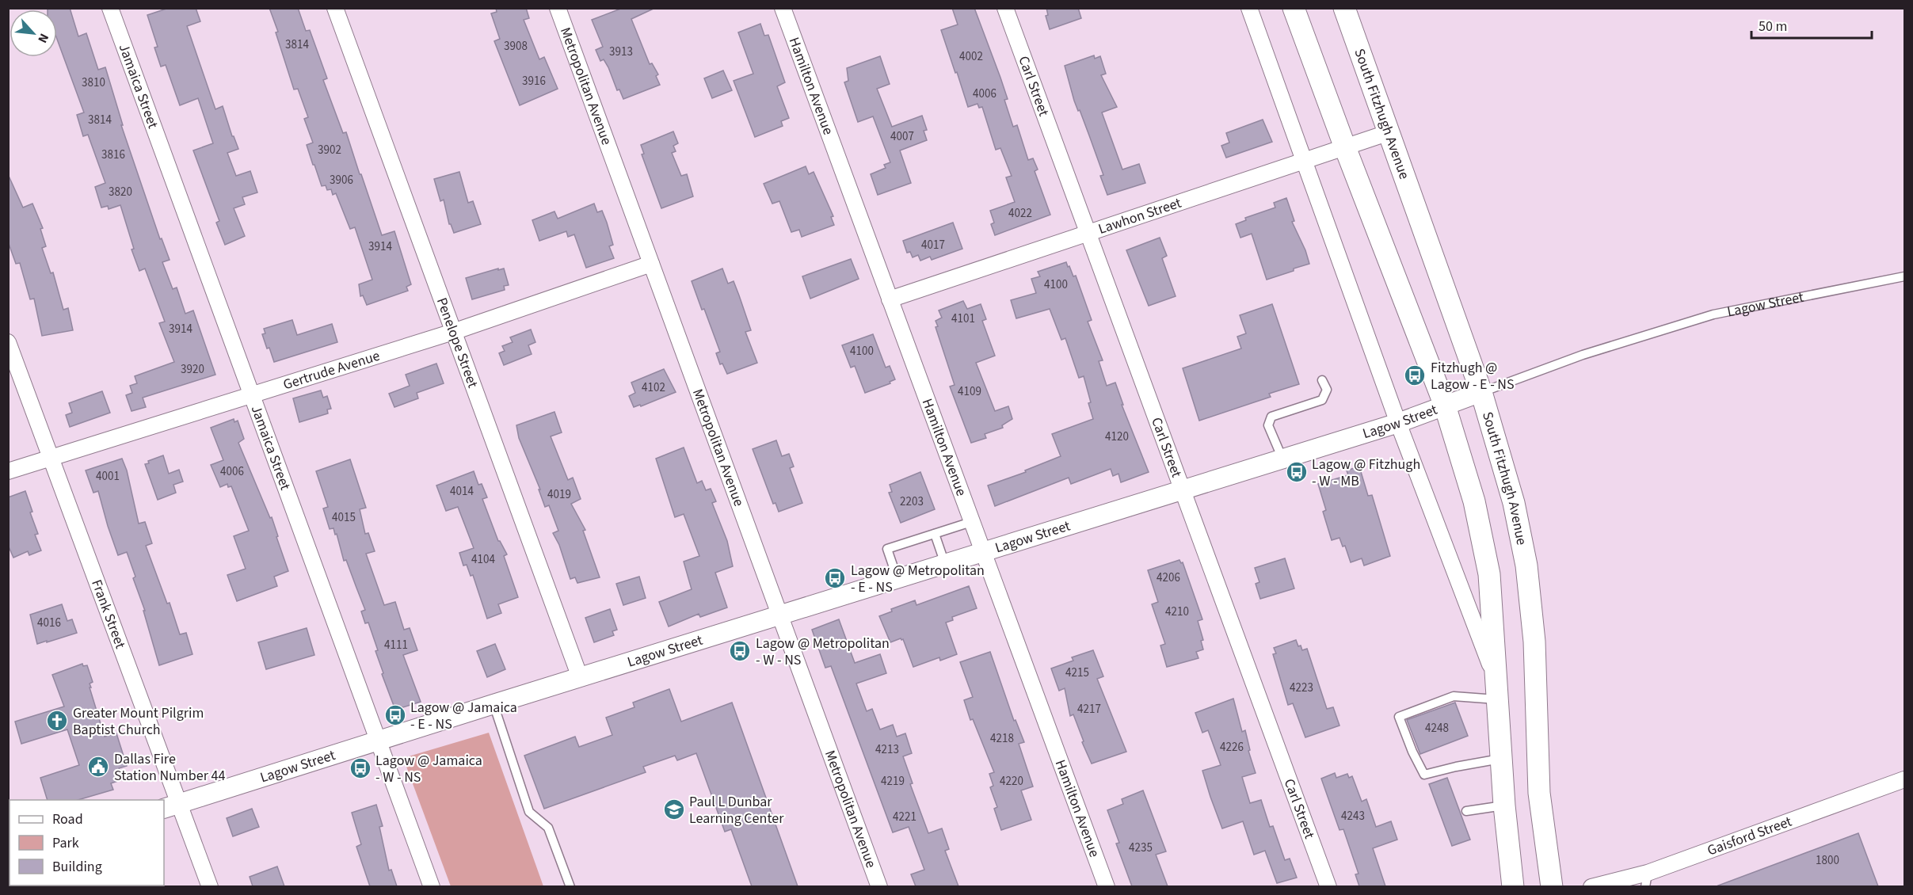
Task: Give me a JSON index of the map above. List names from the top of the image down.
{
  "streets": {
    "main road": ["South Fitzhugh Avenue"],
    "street": [
      "Jamaica Street",
      "Metropolitan Avenue",
      "Hamilton Avenue",
      "Carl Street",
      "Lawhon Street",
      "Lagow Street",
      "Penelope Street",
      "Gertrude Avenue",
      "Frank Street",
      "Gaisford Street"
    ]
  },
  "crossings": [
    ["Jamaica Street", "Lagow Street"],
    ["Jamaica Street", "Gertrude Avenue"],
    ["Metropolitan Avenue", "Lagow Street"],
    ["Metropolitan Avenue", "Gertrude Avenue"],
    ["Hamilton Avenue", "Lawhon Street"],
    ["Hamilton Avenue", "Lagow Street"],
    ["Carl Street", "Lawhon Street"],
    ["Carl Street", "Lagow Street"],
    ["South Fitzhugh Avenue", "Lawhon Street"],
    ["South Fitzhugh Avenue", "Lagow Street"],
    ["Lagow Street", "Penelope Street"],
    ["Lagow Street", "Frank Street"],
    ["Penelope Street", "Gertrude Avenue"],
    ["Gertrude Avenue", "Frank Street"]
  ],
  "places": {
    "bus stop": [
      "Fitzhugh @ Lagow - E - NS",
      "Lagow @ Fitzhugh - W - MB",
      "Lagow @ Metropolitan - E - NS",
      "Lagow @ Metropolitan - W - NS",
      "Lagow @ Jamaica - E - NS",
      "Lagow @ Jamaica - W - NS"
    ],
    "church": ["Greater Mount Pilgrim Baptist Church"],
    "public building": ["Dallas Fire Station Number 44"],
    "school or university": ["Paul L Dunbar Learning Center"]
  },
  "house_numbers": [
    "3814",
    "3908",
    "3913",
    "4002",
    "3916",
    "3810",
    "4006",
    "3814",
    "4007",
    "3902",
    "3816",
    "3906",
    "3820",
    "4022",
    "4017",
    "3914",
    "4100",
    "4101",
    "3914",
    "4100",
    "3920",
    "4102",
    "4109",
    "4120",
    "4006",
    "4001",
    "4014",
    "4019",
    "2203",
    "4015",
    "4104",
    "4206",
    "4210",
    "4016",
    "4111",
    "4215",
    "4223",
    "4217",
    "4248",
    "4218",
    "4226",
    "4213",
    "4219",
    "4220",
    "4243",
    "4221",
    "4235",
    "1800"
  ],
  "legend": ["Road", "Park", "Building"],
  "scale_bar": "50 m",
  "north": "bottom right"
}
